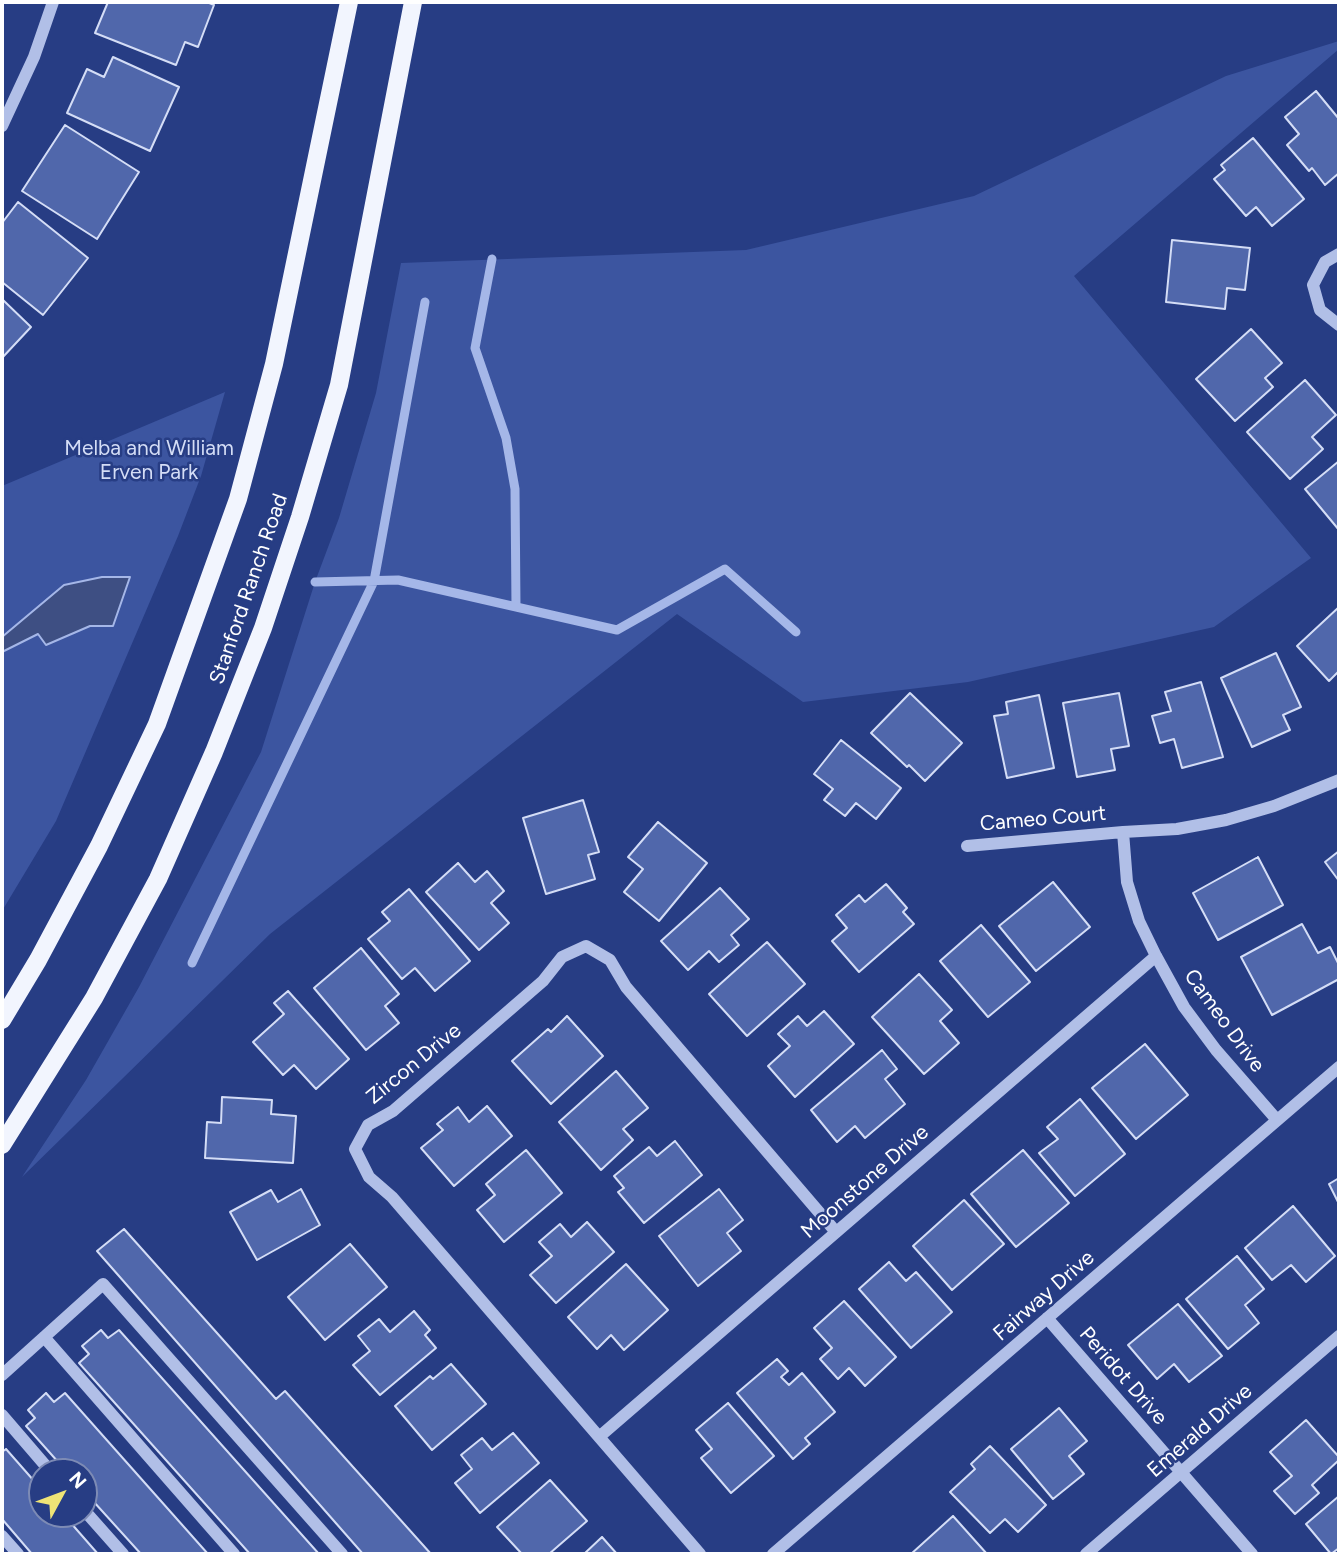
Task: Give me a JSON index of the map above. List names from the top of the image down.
{
  "streets": {
    "main road": ["Stanford Ranch Road"],
    "street": [
      "Cameo Court",
      "Cameo Drive",
      "Zircon Drive",
      "Moonstone Drive",
      "Fairway Drive",
      "Peridot Drive",
      "Emerald Drive"
    ]
  },
  "crossings": [
    ["Cameo Court", "Cameo Drive"],
    ["Cameo Drive", "Moonstone Drive"],
    ["Cameo Drive", "Fairway Drive"],
    ["Zircon Drive", "Moonstone Drive"],
    ["Fairway Drive", "Peridot Drive"],
    ["Peridot Drive", "Emerald Drive"]
  ],
  "parks": ["Melba and William Erven Park"],
  "north": "top right"
}
